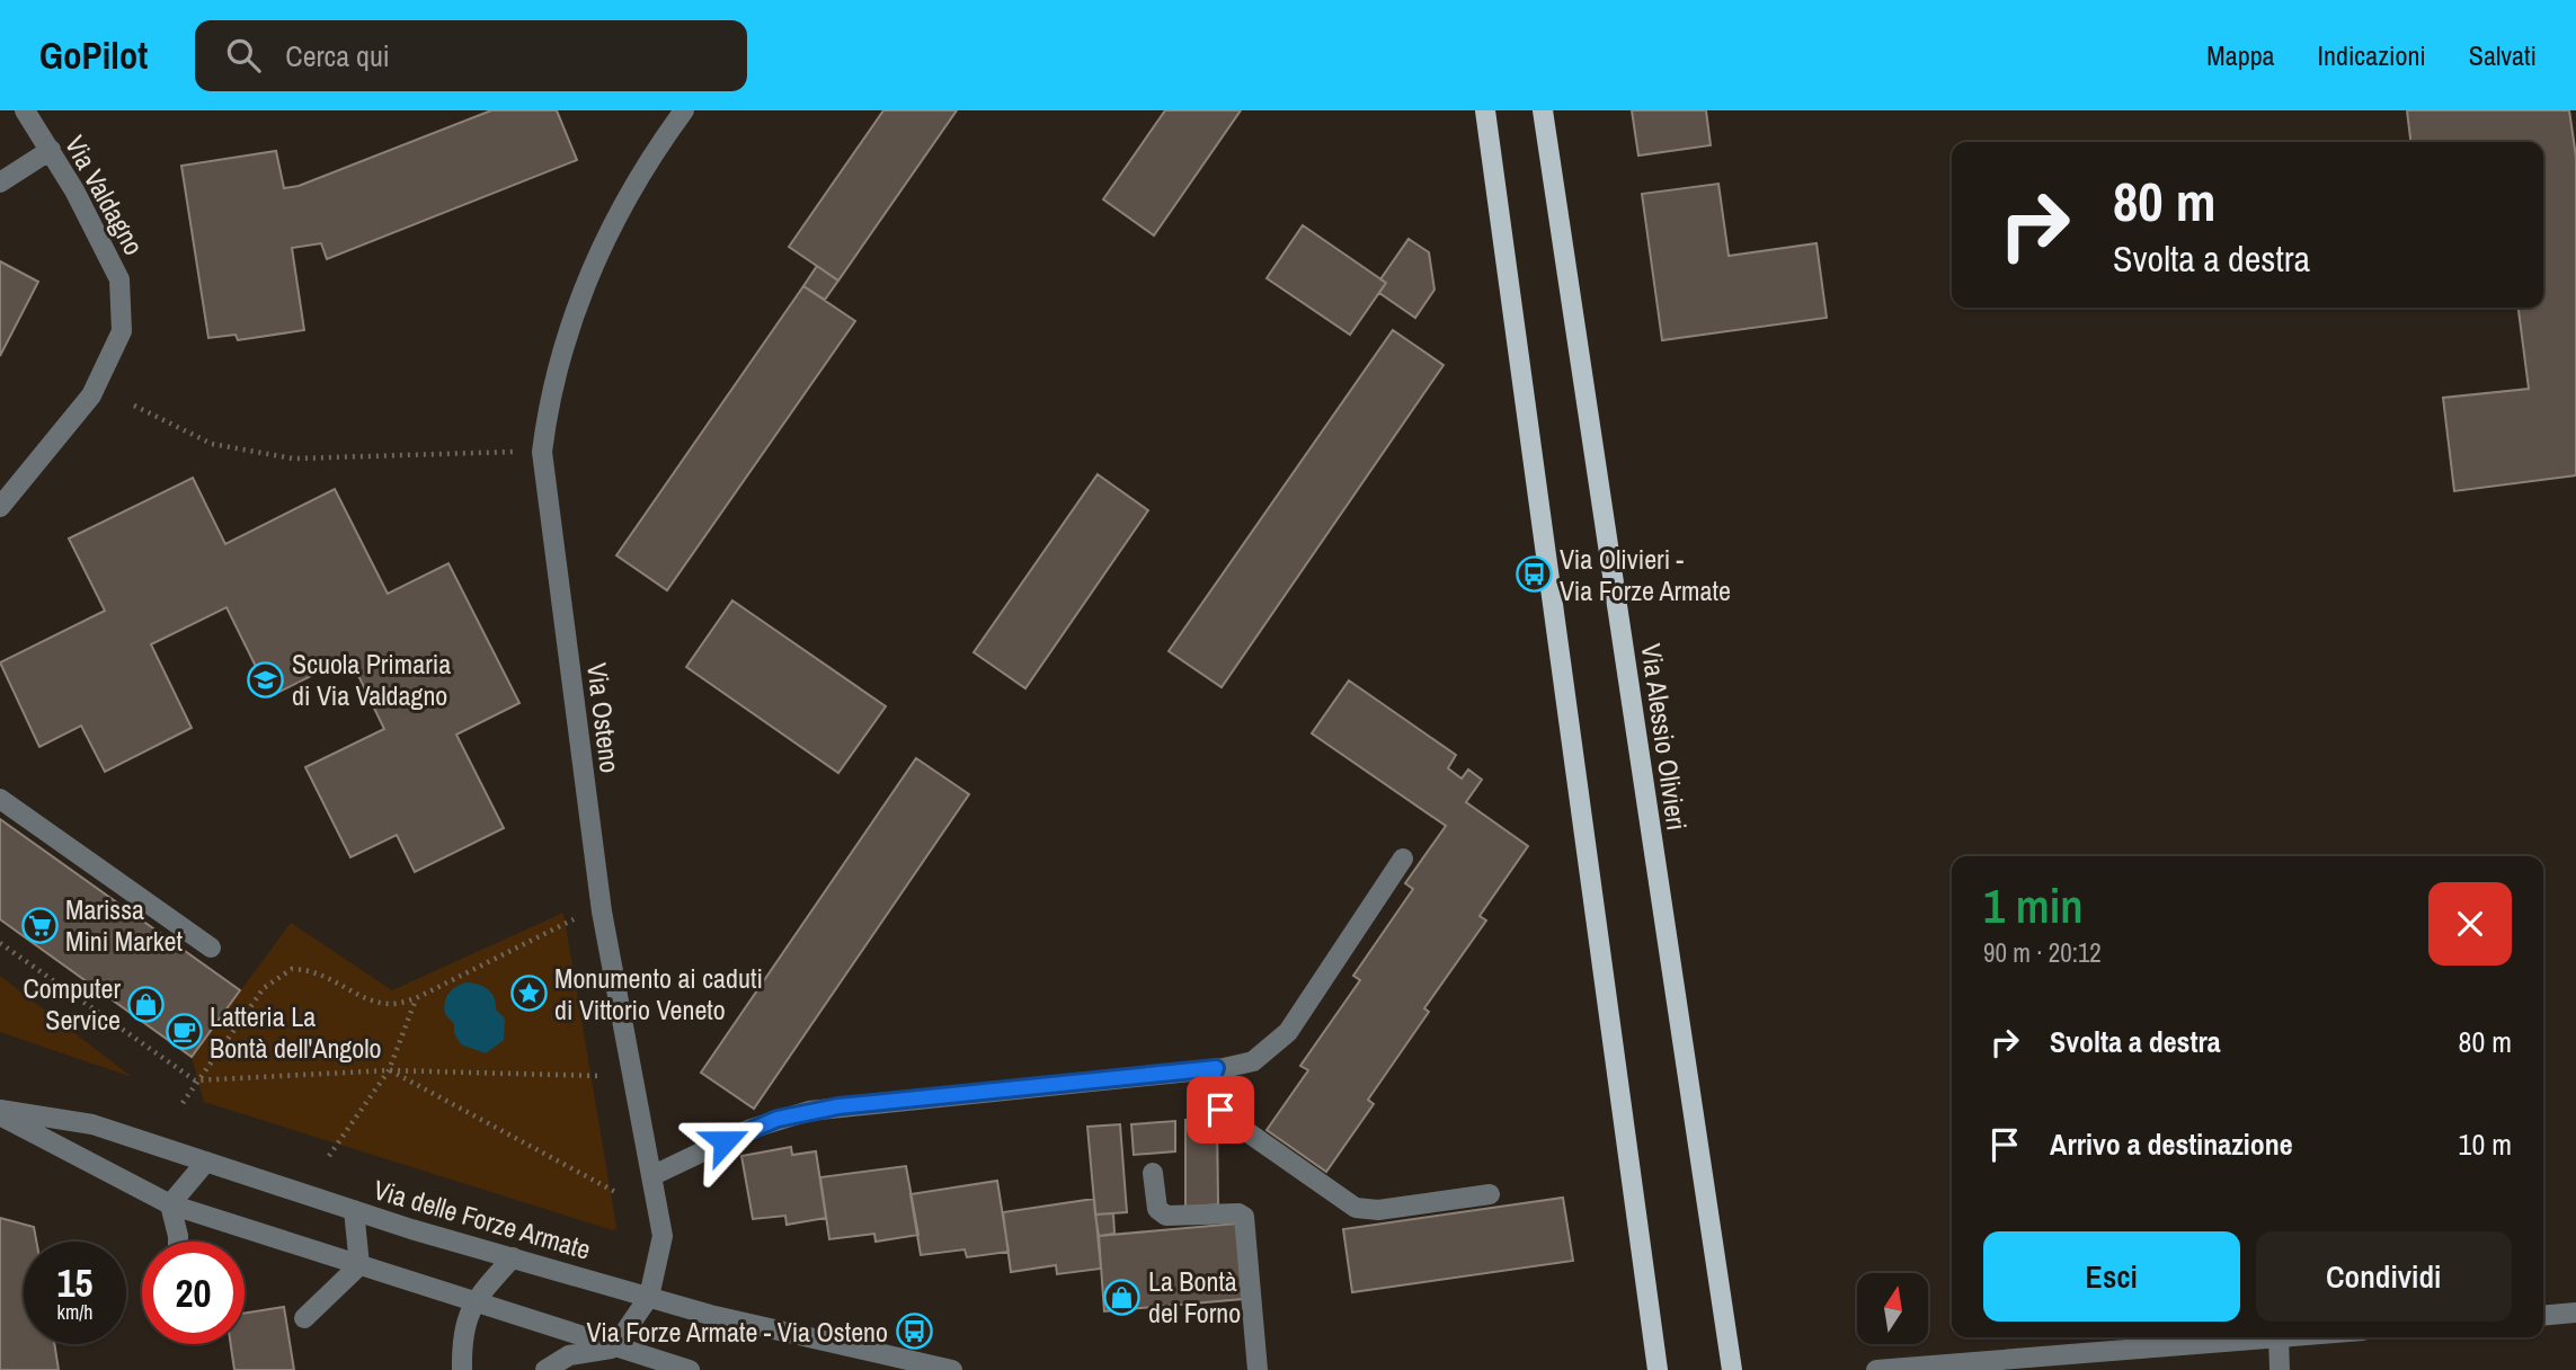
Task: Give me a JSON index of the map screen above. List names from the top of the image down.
{
  "streets": {
    "main road": ["Via Alessio Olivieri"],
    "street": ["Via Valdagno", "Via Osteno", "Via delle Forze Armate"]
  },
  "crossings": [
    ["Via Osteno", "Via delle Forze Armate"]
  ],
  "places": {
    "bus stop": ["Via Olivieri - Via Forze Armate", "Via Forze Armate - Via Osteno"],
    "school or university": ["Scuola Primaria di Via Valdagno"],
    "supermarket": ["Marissa Mini Market"],
    "place": ["Monumento ai caduti di Vittorio Veneto"],
    "shop": ["Computer Service", "La Bontà del Forno"],
    "cafe": ["Latteria La Bontà dell'Angolo"]
  },
  "north": "top",
  "page": {
    "header": "GoPilot",
    "search": "Cerca qui",
    "nav": ["Mappa", "Indicazioni", "Salvati"],
    "turn": ["80 m", "Svolta a destra"],
    "heading": ["1 min", "90 m · 20:12"],
    "list": [
      {
        "name": "Svolta a destra",
        "value": "80 m"
      },
      {
        "name": "Arrivo a destinazione",
        "value": "10 m"
      }
    ],
    "buttons": ["Esci", "Condividi"],
    "speed": "15 km/h",
    "limit": "20"
  }
}
